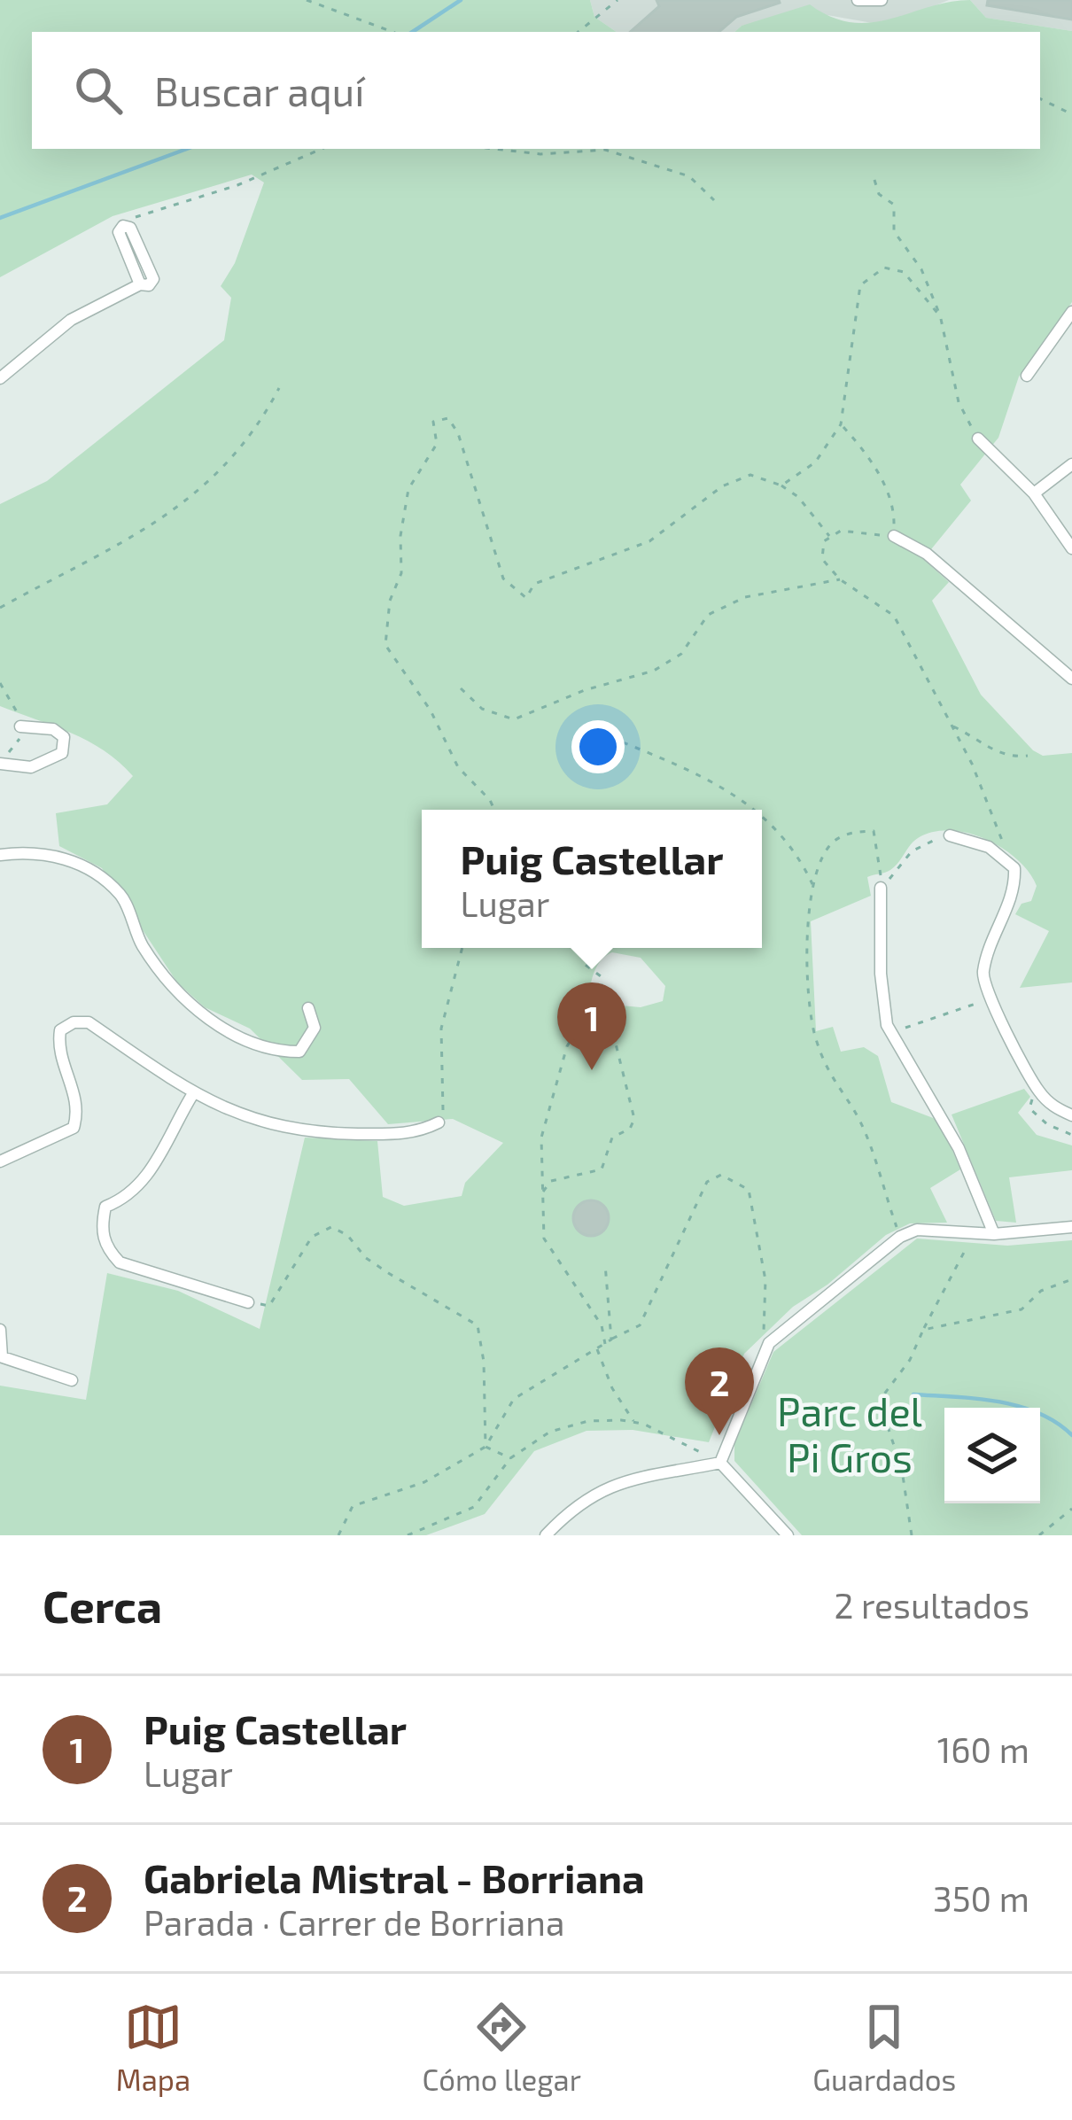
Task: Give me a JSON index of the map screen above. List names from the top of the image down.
{
  "parks": ["Parc del Pi Gros"],
  "page": {
    "search": "Buscar aquí",
    "popup": ["Puig Castellar", "Lugar"],
    "pins": ["1", "2"],
    "heading": ["Cerca", "2 resultados"],
    "list": [
      {
        "mark": "1",
        "name": "Puig Castellar",
        "note": "Lugar",
        "value": "160 m"
      },
      {
        "mark": "2",
        "name": "Gabriela Mistral - Borriana",
        "note": "Parada · Carrer de Borriana",
        "value": "350 m"
      }
    ],
    "nav": ["Mapa", "Cómo llegar", "Guardados"]
  }
}
